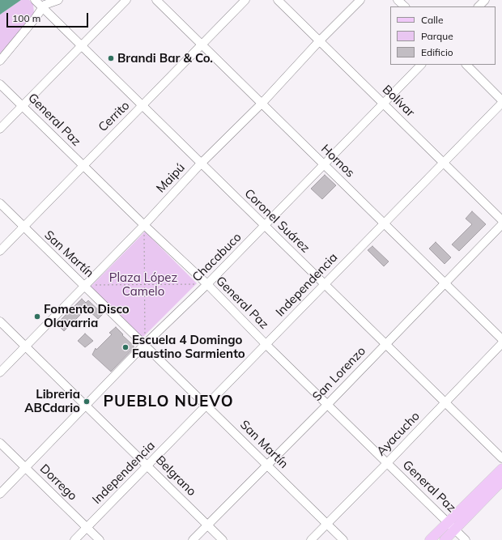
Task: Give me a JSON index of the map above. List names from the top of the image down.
{
  "streets": {
    "street": [
      "Bolívar",
      "Cerrito",
      "General Paz",
      "Hornos",
      "Maipú",
      "Coronel Suárez",
      "San Martín",
      "Chacabuco",
      "Independencia",
      "San Lorenzo",
      "Ayacucho",
      "Belgrano",
      "Dorrego"
    ]
  },
  "crossings": [
    ["Bolívar", "Maipú"],
    ["Bolívar", "Chacabuco"],
    ["Bolívar", "Independencia"],
    ["Cerrito", "General Paz"],
    ["Cerrito", "Hornos"],
    ["Cerrito", "Coronel Suárez"],
    ["Cerrito", "San Martín"],
    ["General Paz", "Maipú"],
    ["General Paz", "Chacabuco"],
    ["General Paz", "Independencia"],
    ["General Paz", "San Lorenzo"],
    ["General Paz", "Ayacucho"],
    ["Hornos", "Maipú"],
    ["Hornos", "Chacabuco"],
    ["Hornos", "Independencia"],
    ["Hornos", "San Lorenzo"],
    ["Maipú", "Coronel Suárez"],
    ["Maipú", "San Martín"],
    ["Maipú", "Belgrano"],
    ["Coronel Suárez", "Chacabuco"],
    ["Coronel Suárez", "Independencia"],
    ["Coronel Suárez", "San Lorenzo"],
    ["Coronel Suárez", "Ayacucho"],
    ["San Martín", "Chacabuco"],
    ["San Martín", "Independencia"],
    ["San Martín", "San Lorenzo"],
    ["San Martín", "Ayacucho"],
    ["Chacabuco", "Belgrano"],
    ["Chacabuco", "Dorrego"],
    ["Independencia", "Belgrano"],
    ["Independencia", "Dorrego"],
    ["San Lorenzo", "Belgrano"]
  ],
  "districts": ["PUEBLO NUEVO"],
  "parks": ["Plaza López Camelo"],
  "places": [
    "Brandi Bar & Co.",
    "Fomento Disco Olavarria",
    "Escuela 4 Domingo Faustino Sarmiento",
    "Libreria ABCdario"
  ],
  "legend": ["Calle", "Parque", "Edificio"],
  "scale_bar": "100 m"
}
